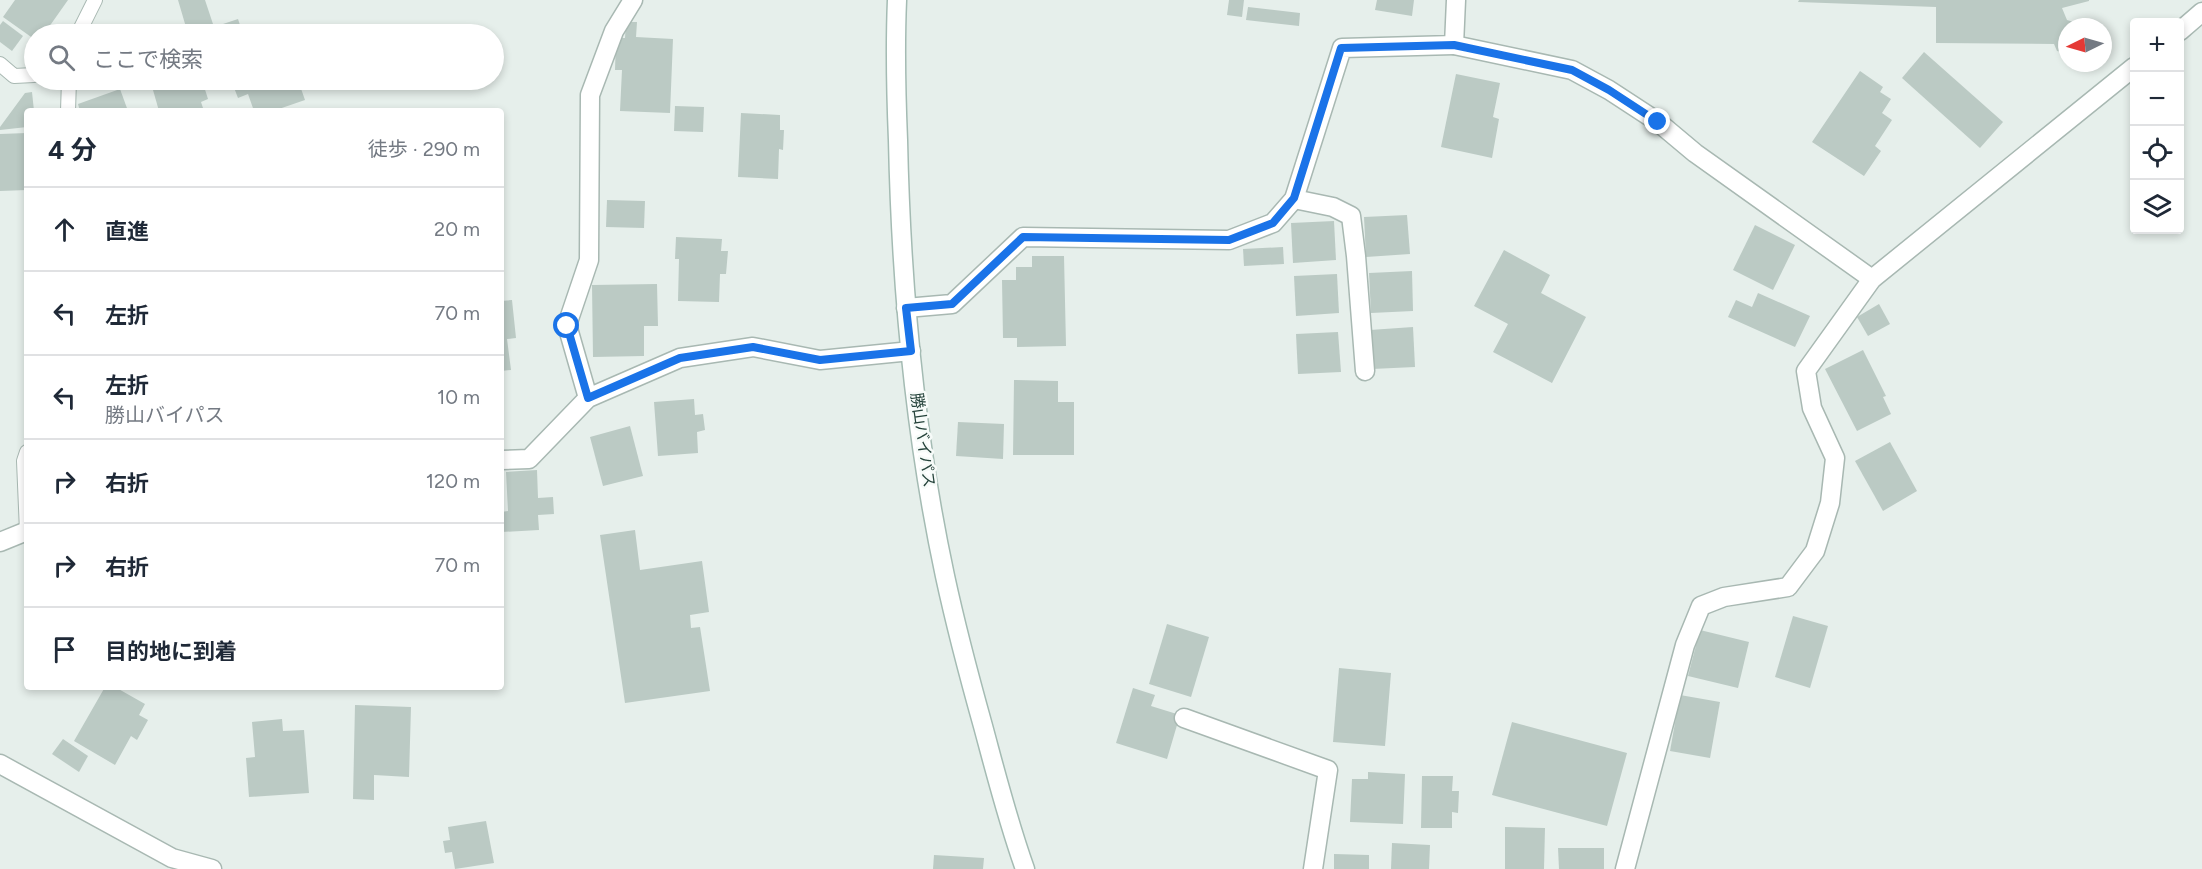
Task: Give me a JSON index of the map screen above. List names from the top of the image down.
{
  "streets": {
    "street": ["勝山バイパス"]
  },
  "north": "left",
  "page": {
    "map_buttons": ["+", "−"],
    "search": "ここで検索",
    "heading": ["4 分", "徒歩 · 290 m"],
    "list": [
      ["直進", "20 m"],
      ["左折", "70 m"],
      ["左折", "勝山バイパス", "10 m"],
      ["右折", "120 m"],
      ["右折", "70 m"],
      "目的地に到着"
    ]
  }
}
